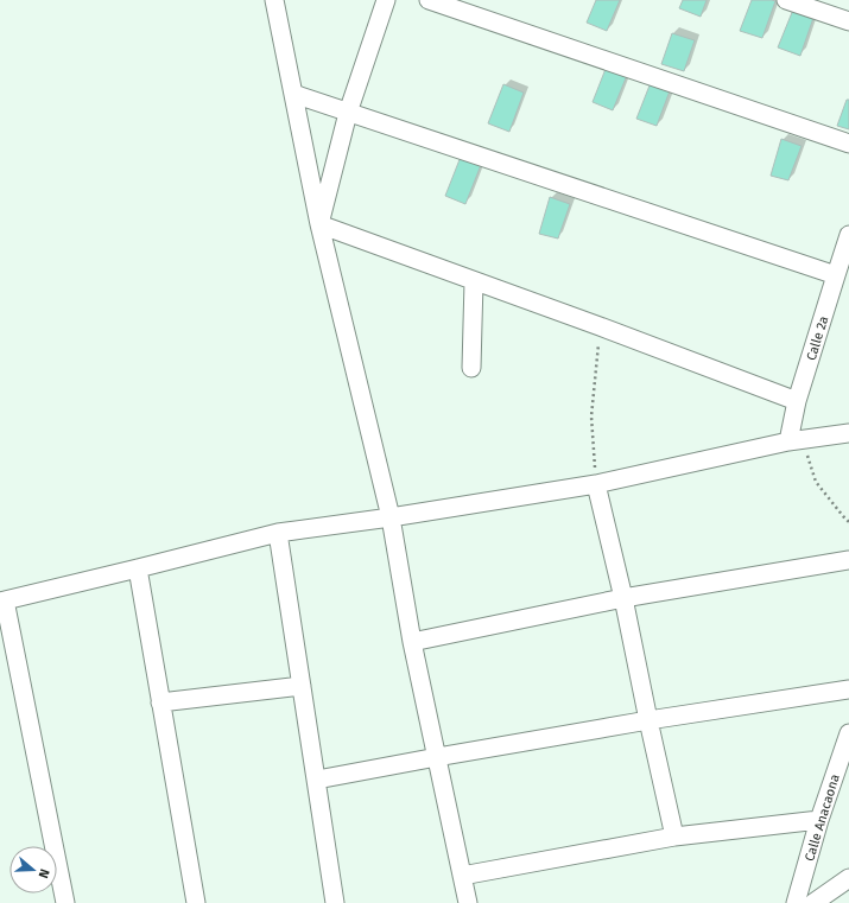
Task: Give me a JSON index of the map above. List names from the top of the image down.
{
  "streets": {
    "street": ["Calle 2a", "Calle Anacaona"]
  },
  "north": "right"
}
